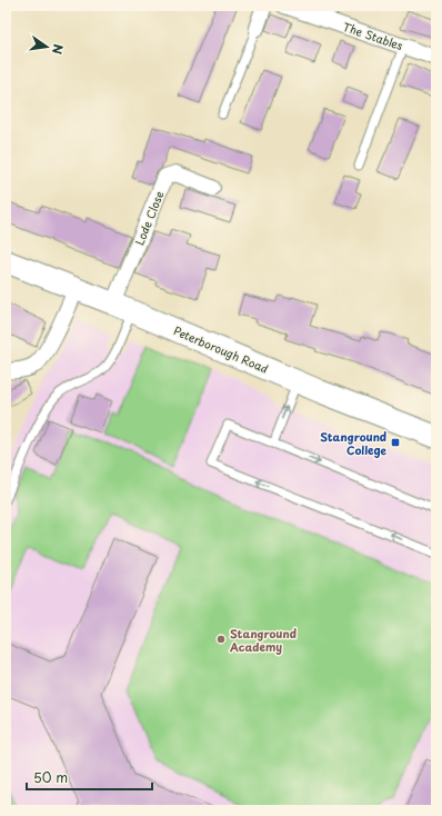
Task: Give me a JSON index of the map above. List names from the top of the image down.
{
  "streets": {
    "main road": ["Peterborough Road"],
    "street": ["The Stables", "Lode Close"]
  },
  "crossings": [
    ["Lode Close", "Peterborough Road"]
  ],
  "places": {
    "transit": ["Stanground College"],
    "other": ["Stanground Academy"]
  },
  "scale_bar": "50 m",
  "north": "right"
}
